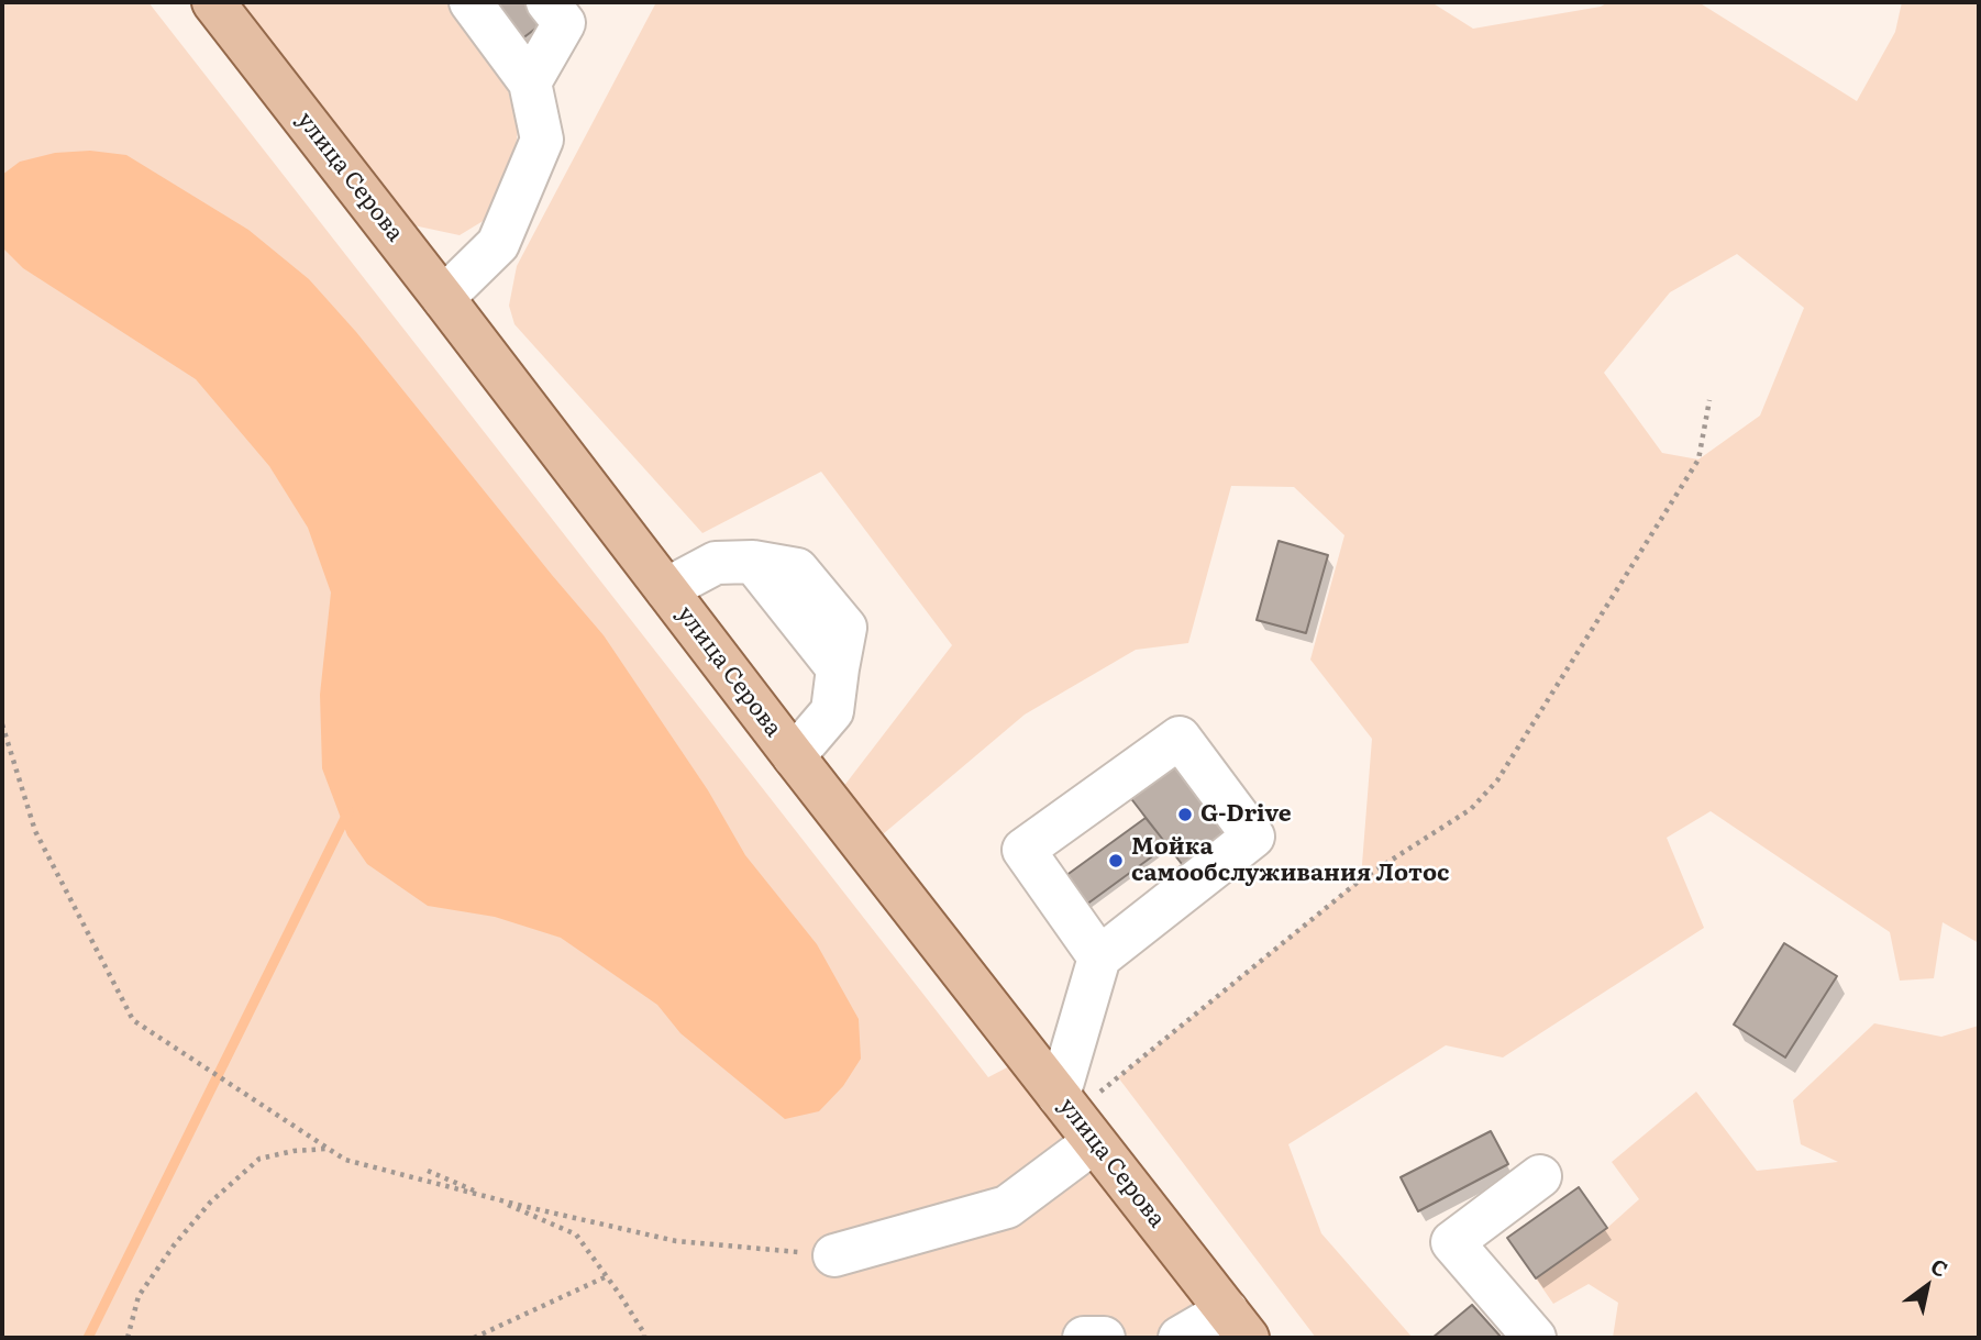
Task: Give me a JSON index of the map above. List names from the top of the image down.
{
  "streets": {
    "main road": ["улица Серова"]
  },
  "places": ["G-Drive", "Мойка самообслуживания Лотос"],
  "north": "top right"
}
